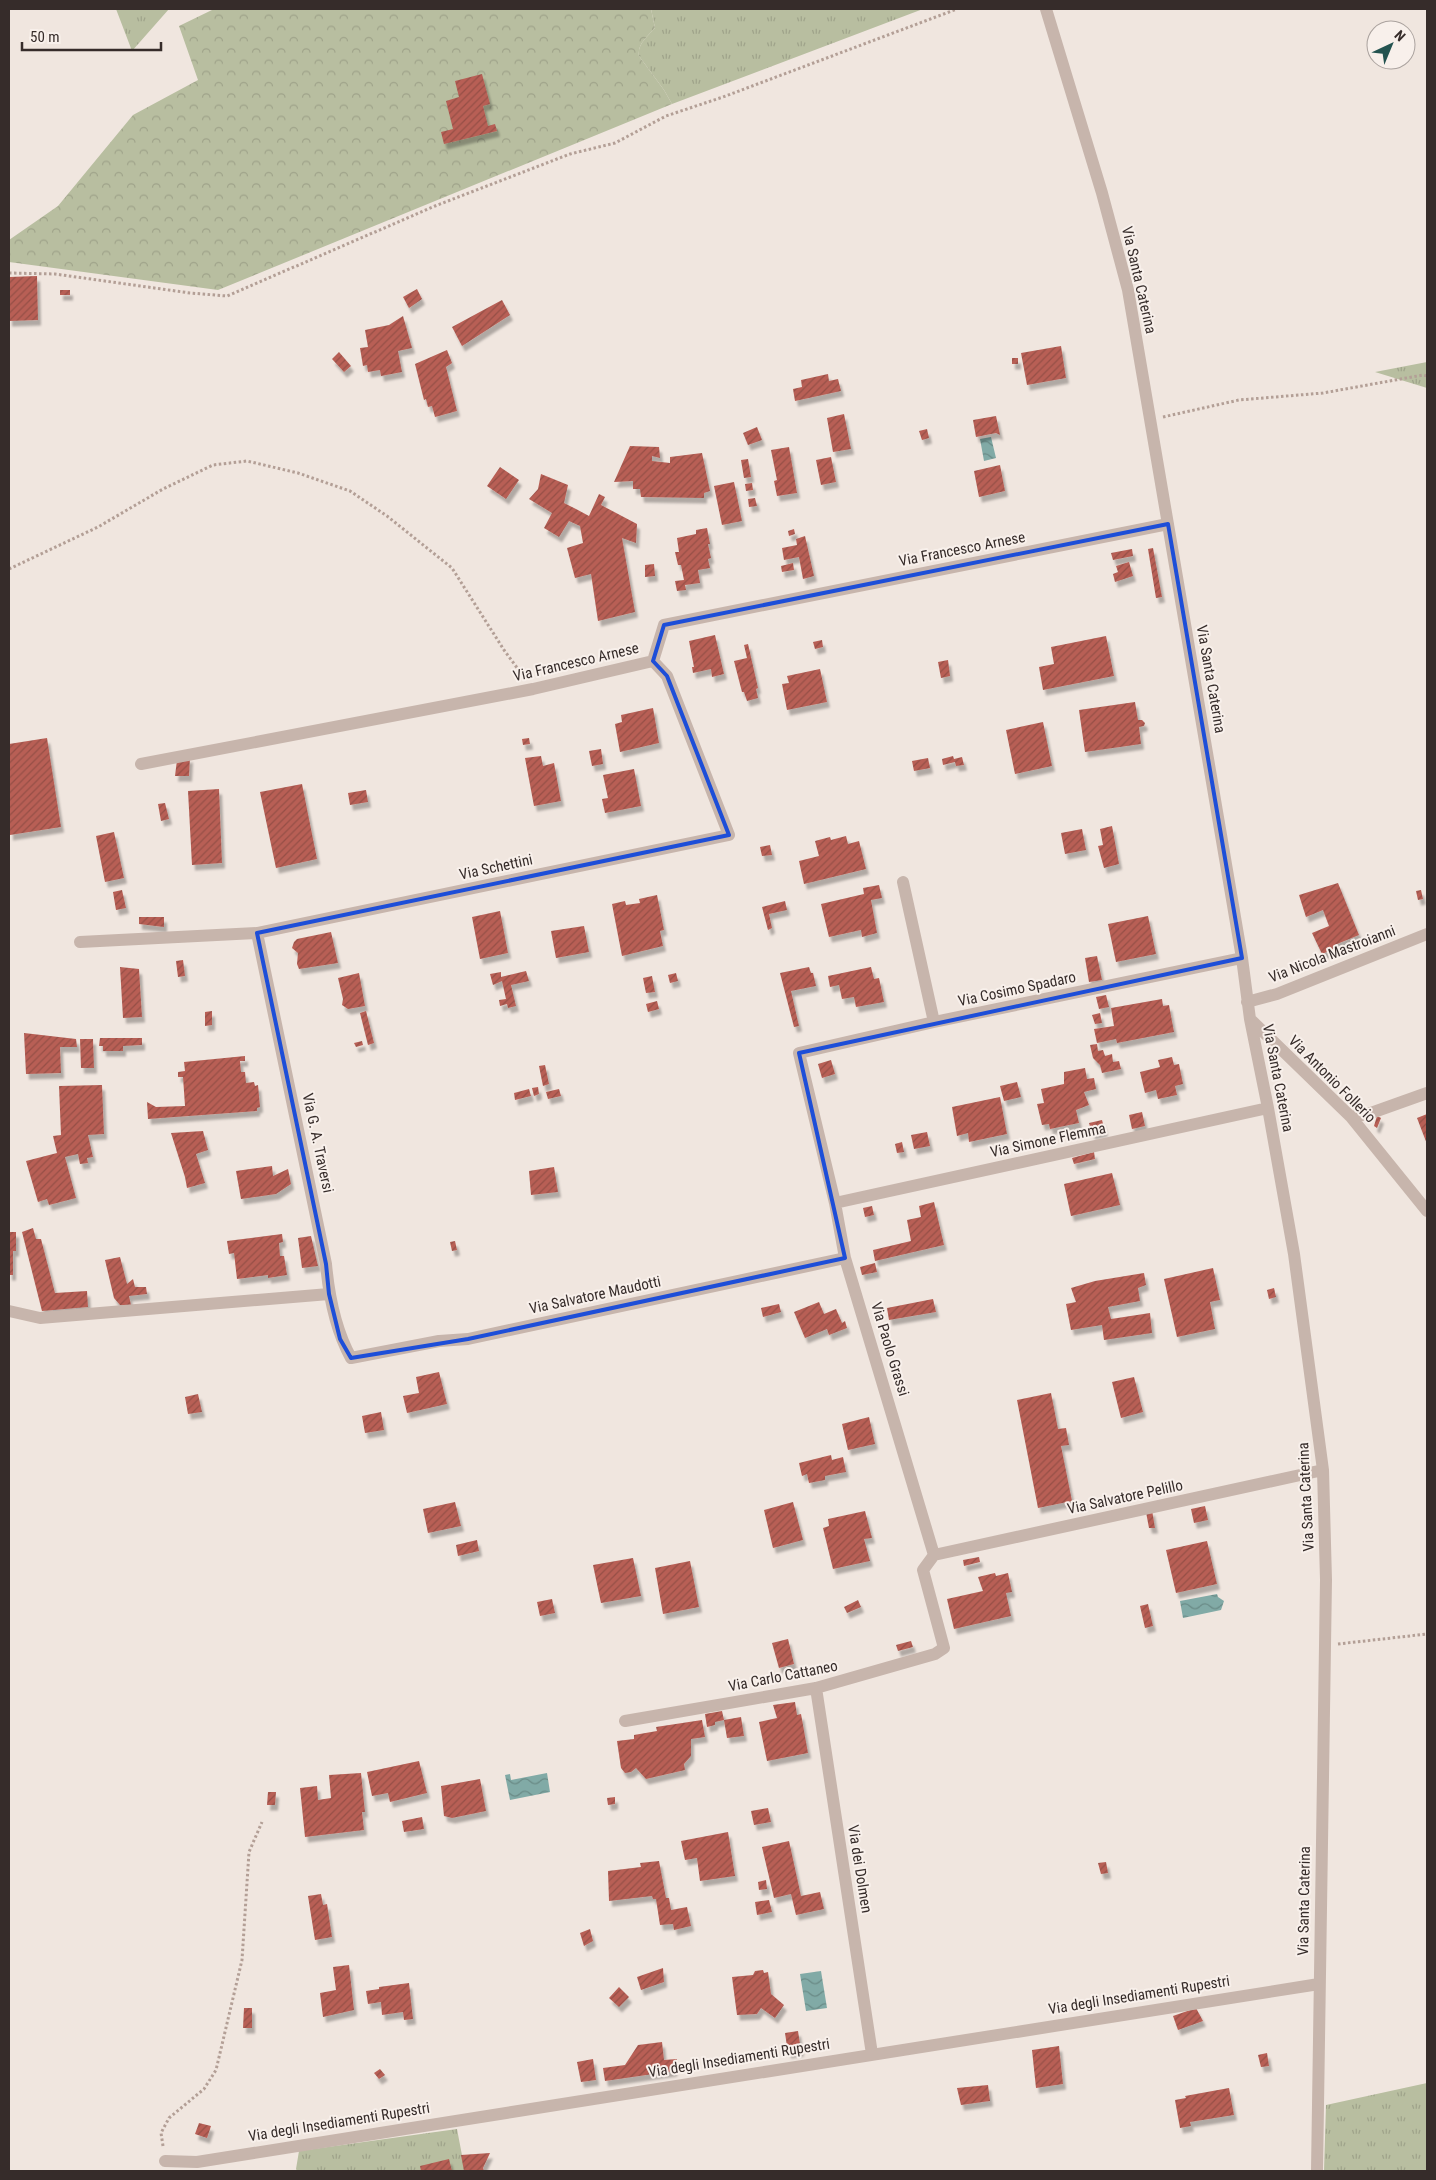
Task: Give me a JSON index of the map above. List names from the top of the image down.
{
  "streets": {
    "street": [
      "Via Santa Caterina",
      "Via Francesco Arnese",
      "Via Schettini",
      "Via Nicola Mastroianni",
      "Via Cosimo Spadaro",
      "Via Antonio Follerio",
      "Via Simone Flemma",
      "Via G. A. Traversi",
      "Via Salvatore Maudotti",
      "Via Paolo Grassi",
      "Via Salvatore Pelillo",
      "Via Carlo Cattaneo",
      "Via dei Dolmen",
      "Via degli Insediamenti Rupestri"
    ]
  },
  "crossings": [
    ["Via Santa Caterina", "Via Francesco Arnese"],
    ["Via Santa Caterina", "Via Nicola Mastroianni"],
    ["Via Santa Caterina", "Via Cosimo Spadaro"],
    ["Via Santa Caterina", "Via Antonio Follerio"],
    ["Via Santa Caterina", "Via Simone Flemma"],
    ["Via Santa Caterina", "Via Salvatore Pelillo"],
    ["Via Santa Caterina", "Via degli Insediamenti Rupestri"],
    ["Via Francesco Arnese", "Via Schettini"],
    ["Via Schettini", "Via G. A. Traversi"],
    ["Via Cosimo Spadaro", "Via Paolo Grassi"],
    ["Via Simone Flemma", "Via Paolo Grassi"],
    ["Via G. A. Traversi", "Via Salvatore Maudotti"],
    ["Via Salvatore Maudotti", "Via Paolo Grassi"],
    ["Via Paolo Grassi", "Via Salvatore Pelillo"],
    ["Via Paolo Grassi", "Via Carlo Cattaneo"],
    ["Via Salvatore Pelillo", "Via Carlo Cattaneo"],
    ["Via Carlo Cattaneo", "Via dei Dolmen"],
    ["Via dei Dolmen", "Via degli Insediamenti Rupestri"]
  ],
  "scale_bar": "50 m",
  "north": "top right"
}
